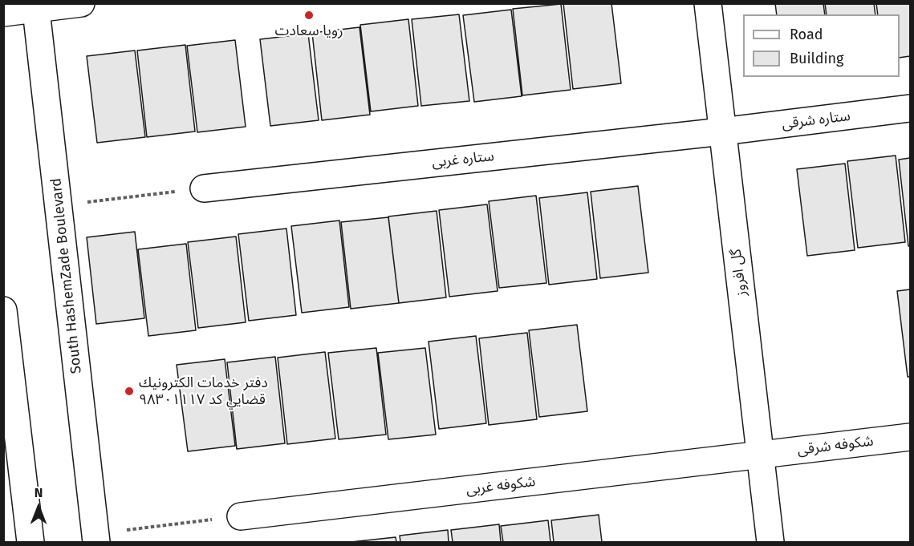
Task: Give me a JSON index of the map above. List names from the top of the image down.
{
  "streets": {
    "street": [
      "ستاره شرقی",
      "ستاره غربی",
      "گل افروز",
      "South HashemZade Boulevard",
      "شکوفه شرقی",
      "شکوفه غربی"
    ]
  },
  "crossings": [
    ["ستاره شرقی", "ستاره غربی"],
    ["ستاره شرقی", "گل افروز"],
    ["ستاره غربی", "گل افروز"],
    ["گل افروز", "شکوفه شرقی"],
    ["گل افروز", "شکوفه غربی"],
    ["شکوفه شرقی", "شکوفه غربی"]
  ],
  "places": ["رویا سعادت", "دفتر خدمات الكترونيك قضايي كد ٩٨٣٠١١١٧"],
  "legend": ["Road", "Building"],
  "north": "top"
}
